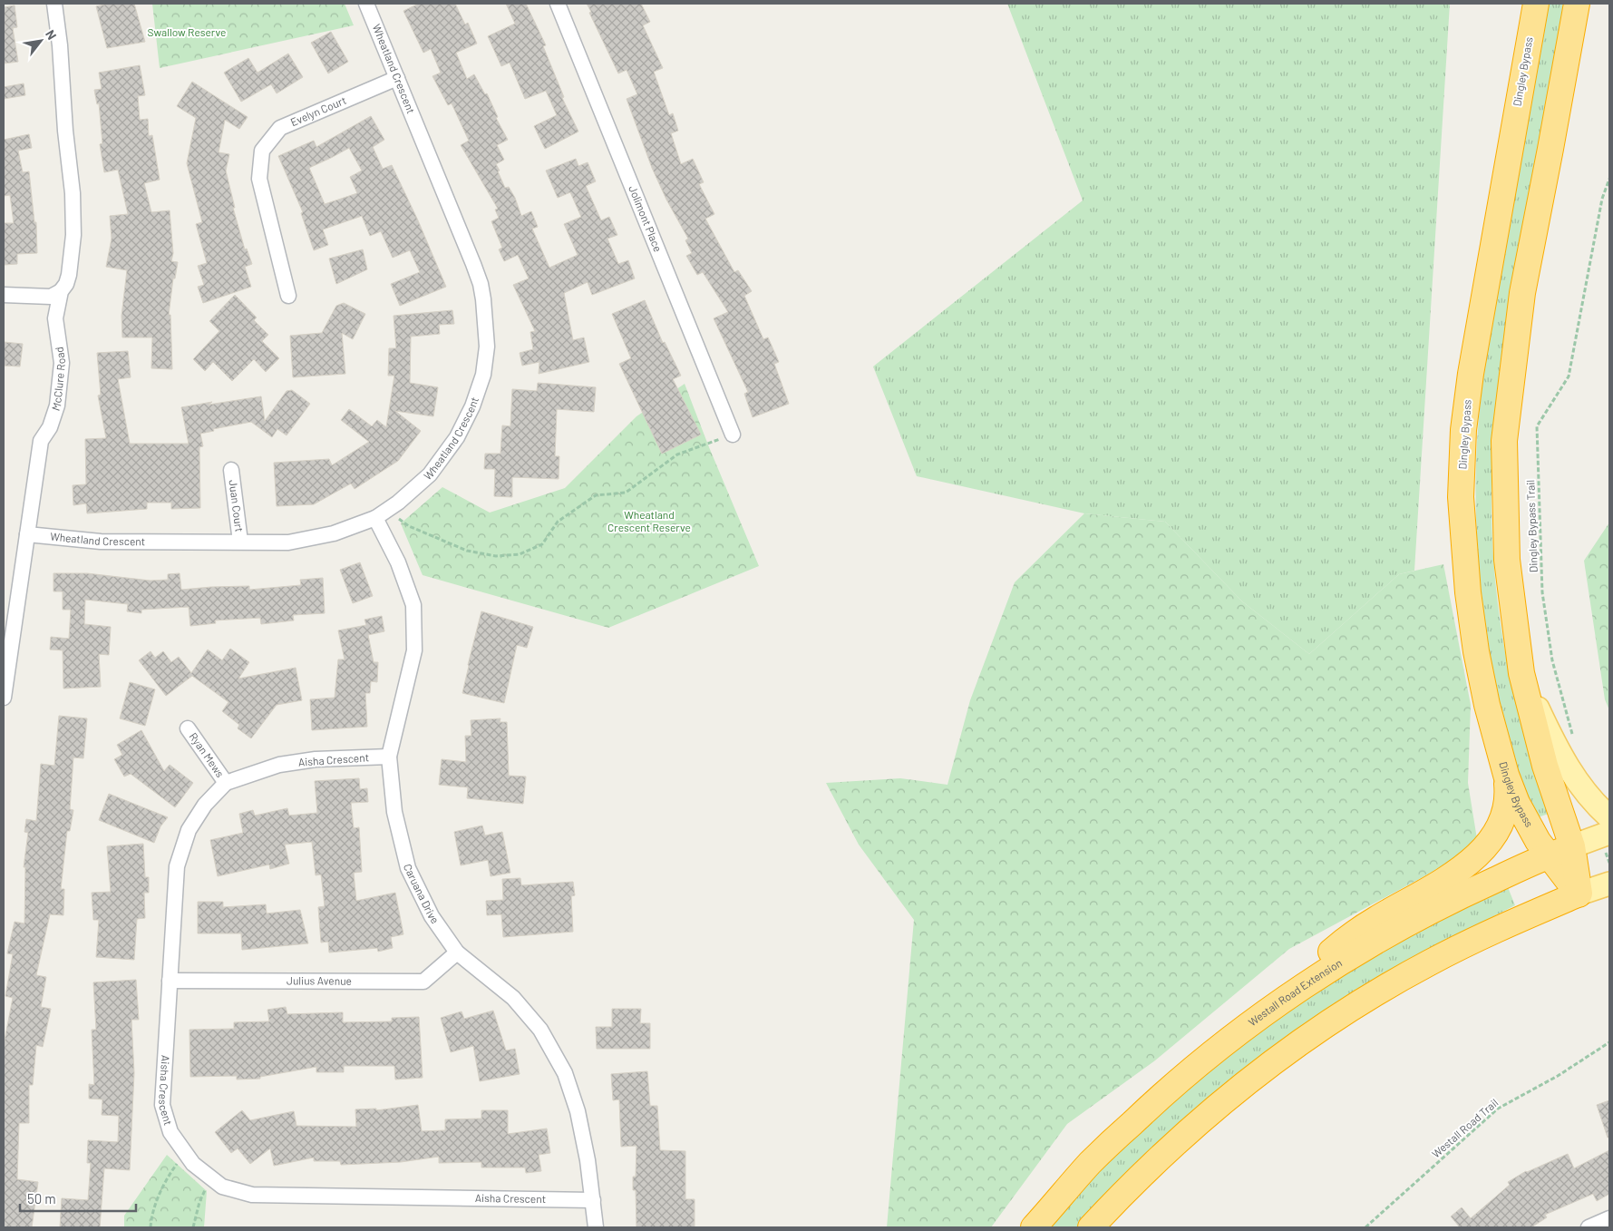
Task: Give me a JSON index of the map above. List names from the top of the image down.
{
  "streets": {
    "highway": ["Dingley Bypass", "Westall Road Extension"],
    "street": [
      "Wheatland Crescent",
      "Evelyn Court",
      "Jolimont Place",
      "McClure Road",
      "Juan Court",
      "Ryan Mews",
      "Aisha Crescent",
      "Caruana Drive",
      "Julius Avenue"
    ],
    "path": ["Dingley Bypass Trail", "Westall Road Trail"]
  },
  "crossings": [
    ["Wheatland Crescent", "Evelyn Court"],
    ["Wheatland Crescent", "McClure Road"],
    ["Wheatland Crescent", "Juan Court"],
    ["Wheatland Crescent", "Caruana Drive"],
    ["Dingley Bypass", "Westall Road Extension"],
    ["Ryan Mews", "Aisha Crescent"],
    ["Aisha Crescent", "Caruana Drive"],
    ["Aisha Crescent", "Julius Avenue"],
    ["Caruana Drive", "Julius Avenue"]
  ],
  "parks": ["Swallow Reserve", "Wheatland Crescent Reserve"],
  "scale_bar": "50 m",
  "north": "top right"
}
